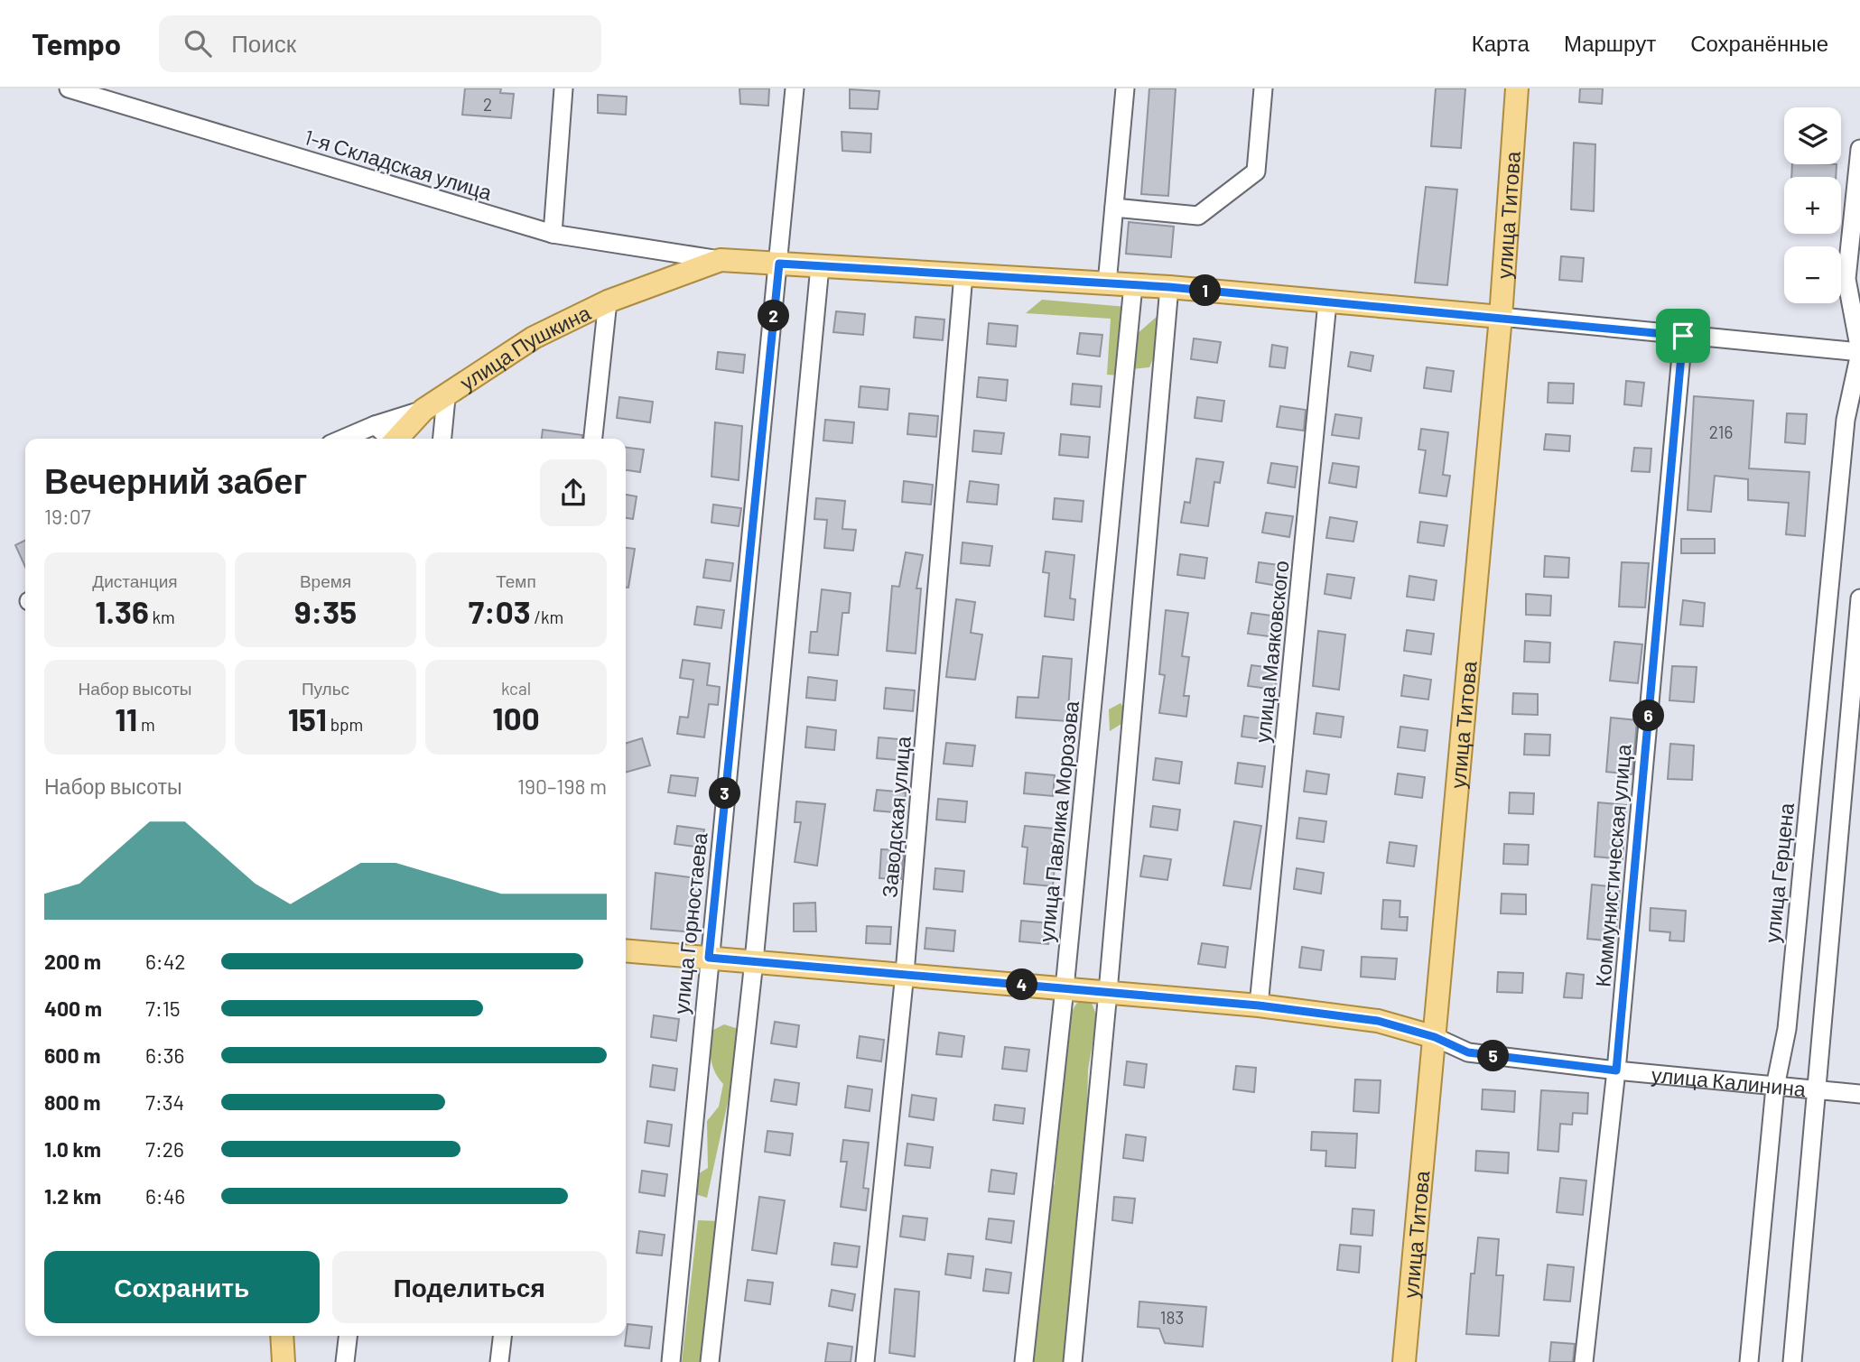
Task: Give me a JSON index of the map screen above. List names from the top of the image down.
{
  "streets": {
    "main road": ["улица Титова", "улица Пушкина", "улица Калинина"],
    "street": [
      "1-я Складская улица",
      "улица Маяковского",
      "Заводская улица",
      "улица Павлика Морозова",
      "Коммунистическая улица",
      "улица Герцена",
      "улица Горностаева"
    ]
  },
  "crossings": [
    ["1-я Складская улица", "улица Пушкина"],
    ["улица Титова", "улица Пушкина"],
    ["улица Титова", "улица Калинина"],
    ["улица Пушкина", "улица Маяковского"],
    ["улица Пушкина", "Заводская улица"],
    ["улица Пушкина", "улица Павлика Морозова"],
    ["улица Пушкина", "улица Горностаева"],
    ["улица Маяковского", "улица Калинина"],
    ["Заводская улица", "улица Калинина"],
    ["улица Павлика Морозова", "улица Калинина"],
    ["Коммунистическая улица", "улица Калинина"],
    ["улица Герцена", "улица Калинина"],
    ["улица Горностаева", "улица Калинина"]
  ],
  "house_numbers": ["2", "216", "183"],
  "page": {
    "header": "Tempo",
    "search": "Поиск",
    "nav": ["Карта", "Маршрут", "Сохранённые"],
    "map_buttons": ["+", "−"],
    "pins": [
      "1",
      "2",
      "6",
      "3",
      "4",
      "5"
    ],
    "heading": ["Вечерний забег", "19:07"],
    "stats": [
      ["Дистанция", "1.36 km"],
      ["Время", "9:35"],
      ["Темп", "7:03 /km"],
      ["Набор высоты", "11 m"],
      ["Пульс", "151 bpm"],
      ["kcal", "100"]
    ],
    "chart": ["Набор высоты", "190–198 m"],
    "list": [
      {
        "name": "200 m",
        "note": "6:42"
      },
      {
        "name": "400 m",
        "note": "7:15"
      },
      {
        "name": "600 m",
        "note": "6:36"
      },
      {
        "name": "800 m",
        "note": "7:34"
      },
      {
        "name": "1.0 km",
        "note": "7:26"
      },
      {
        "name": "1.2 km",
        "note": "6:46"
      }
    ],
    "buttons": ["Сохранить", "Поделиться"]
  }
}
